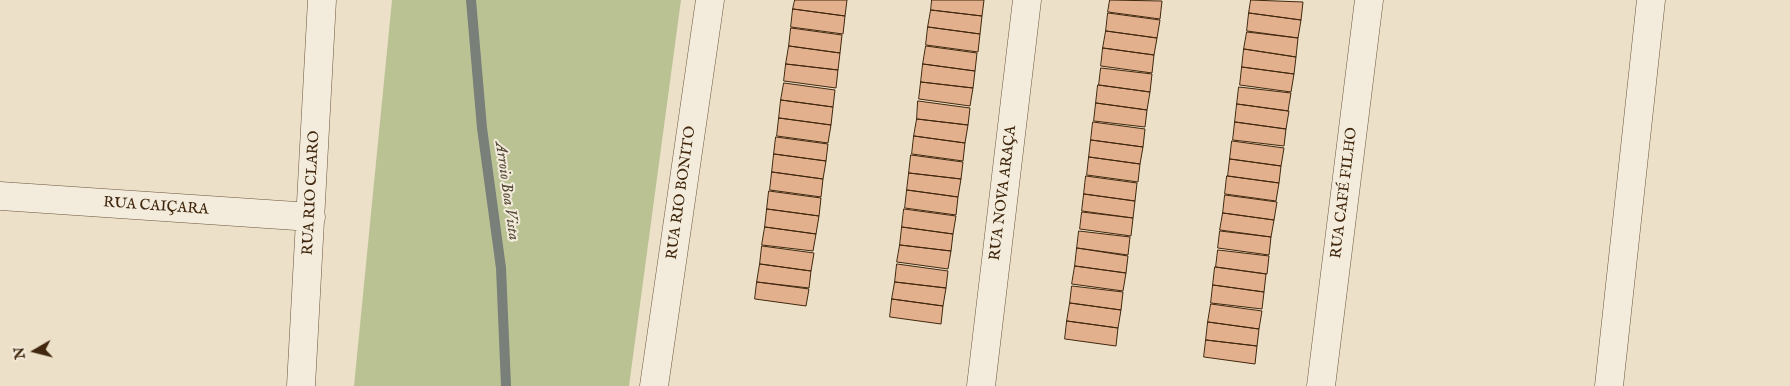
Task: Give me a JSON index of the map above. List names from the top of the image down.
{
  "streets": {
    "street": [
      "RUA RIO CLARO",
      "RUA RIO BONITO",
      "RUA NOVA ARAÇA",
      "RUA CAFÉ FILHO",
      "RUA CAIÇARA"
    ]
  },
  "crossings": [
    ["RUA RIO CLARO", "RUA CAIÇARA"]
  ],
  "water": ["Arroio Boa Vista"],
  "north": "left"
}
